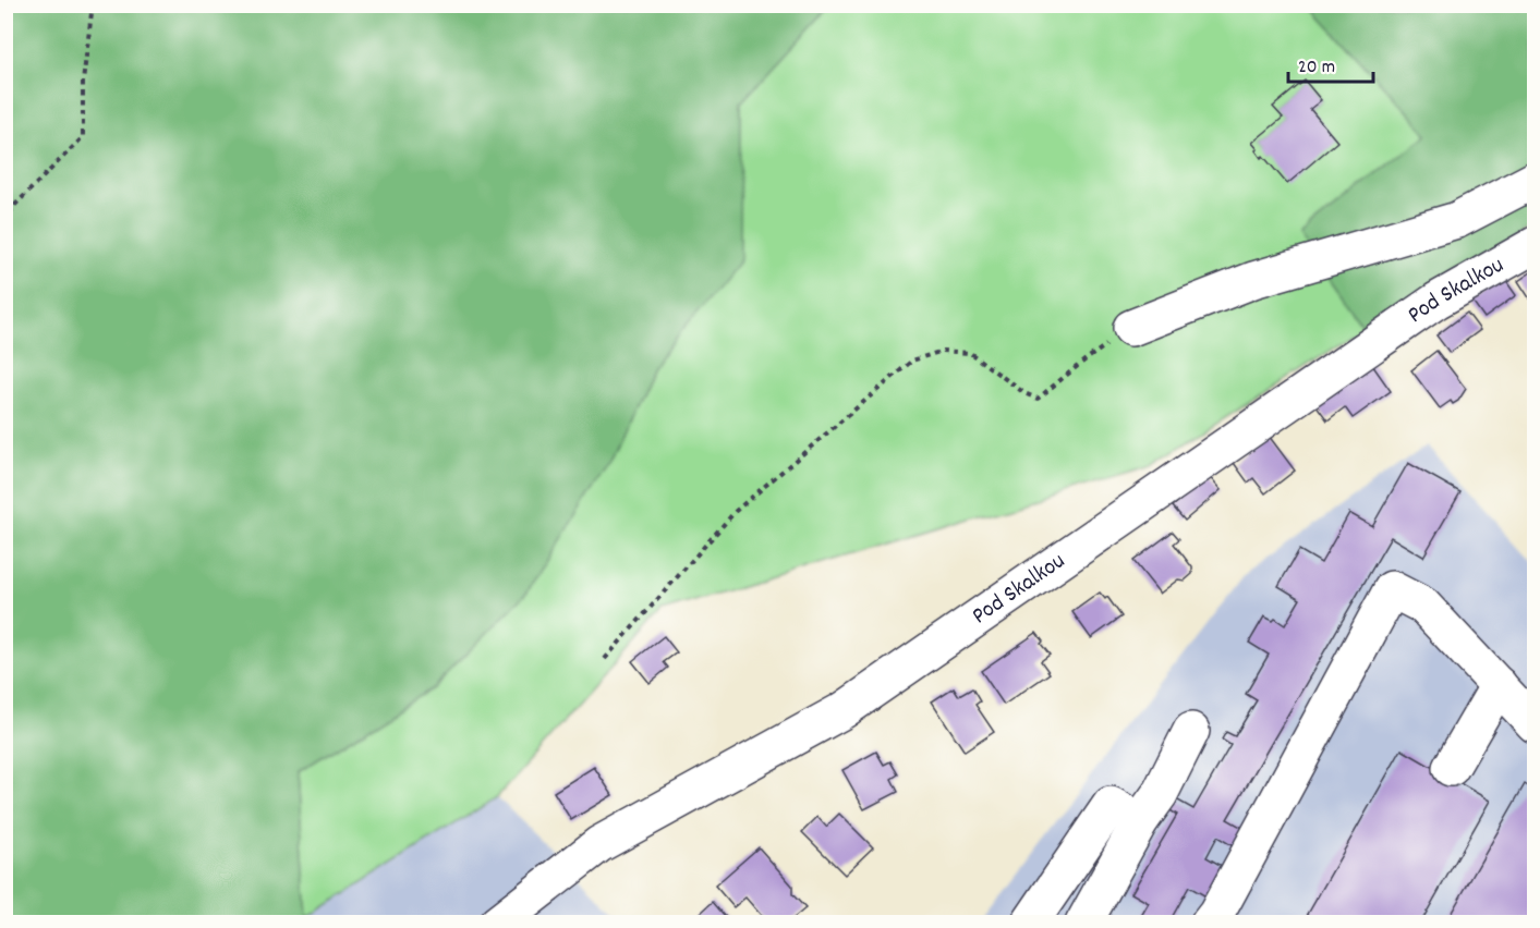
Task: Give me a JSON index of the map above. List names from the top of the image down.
{
  "streets": {
    "street": ["Pod Skalkou"]
  },
  "scale_bar": "20 m"
}
